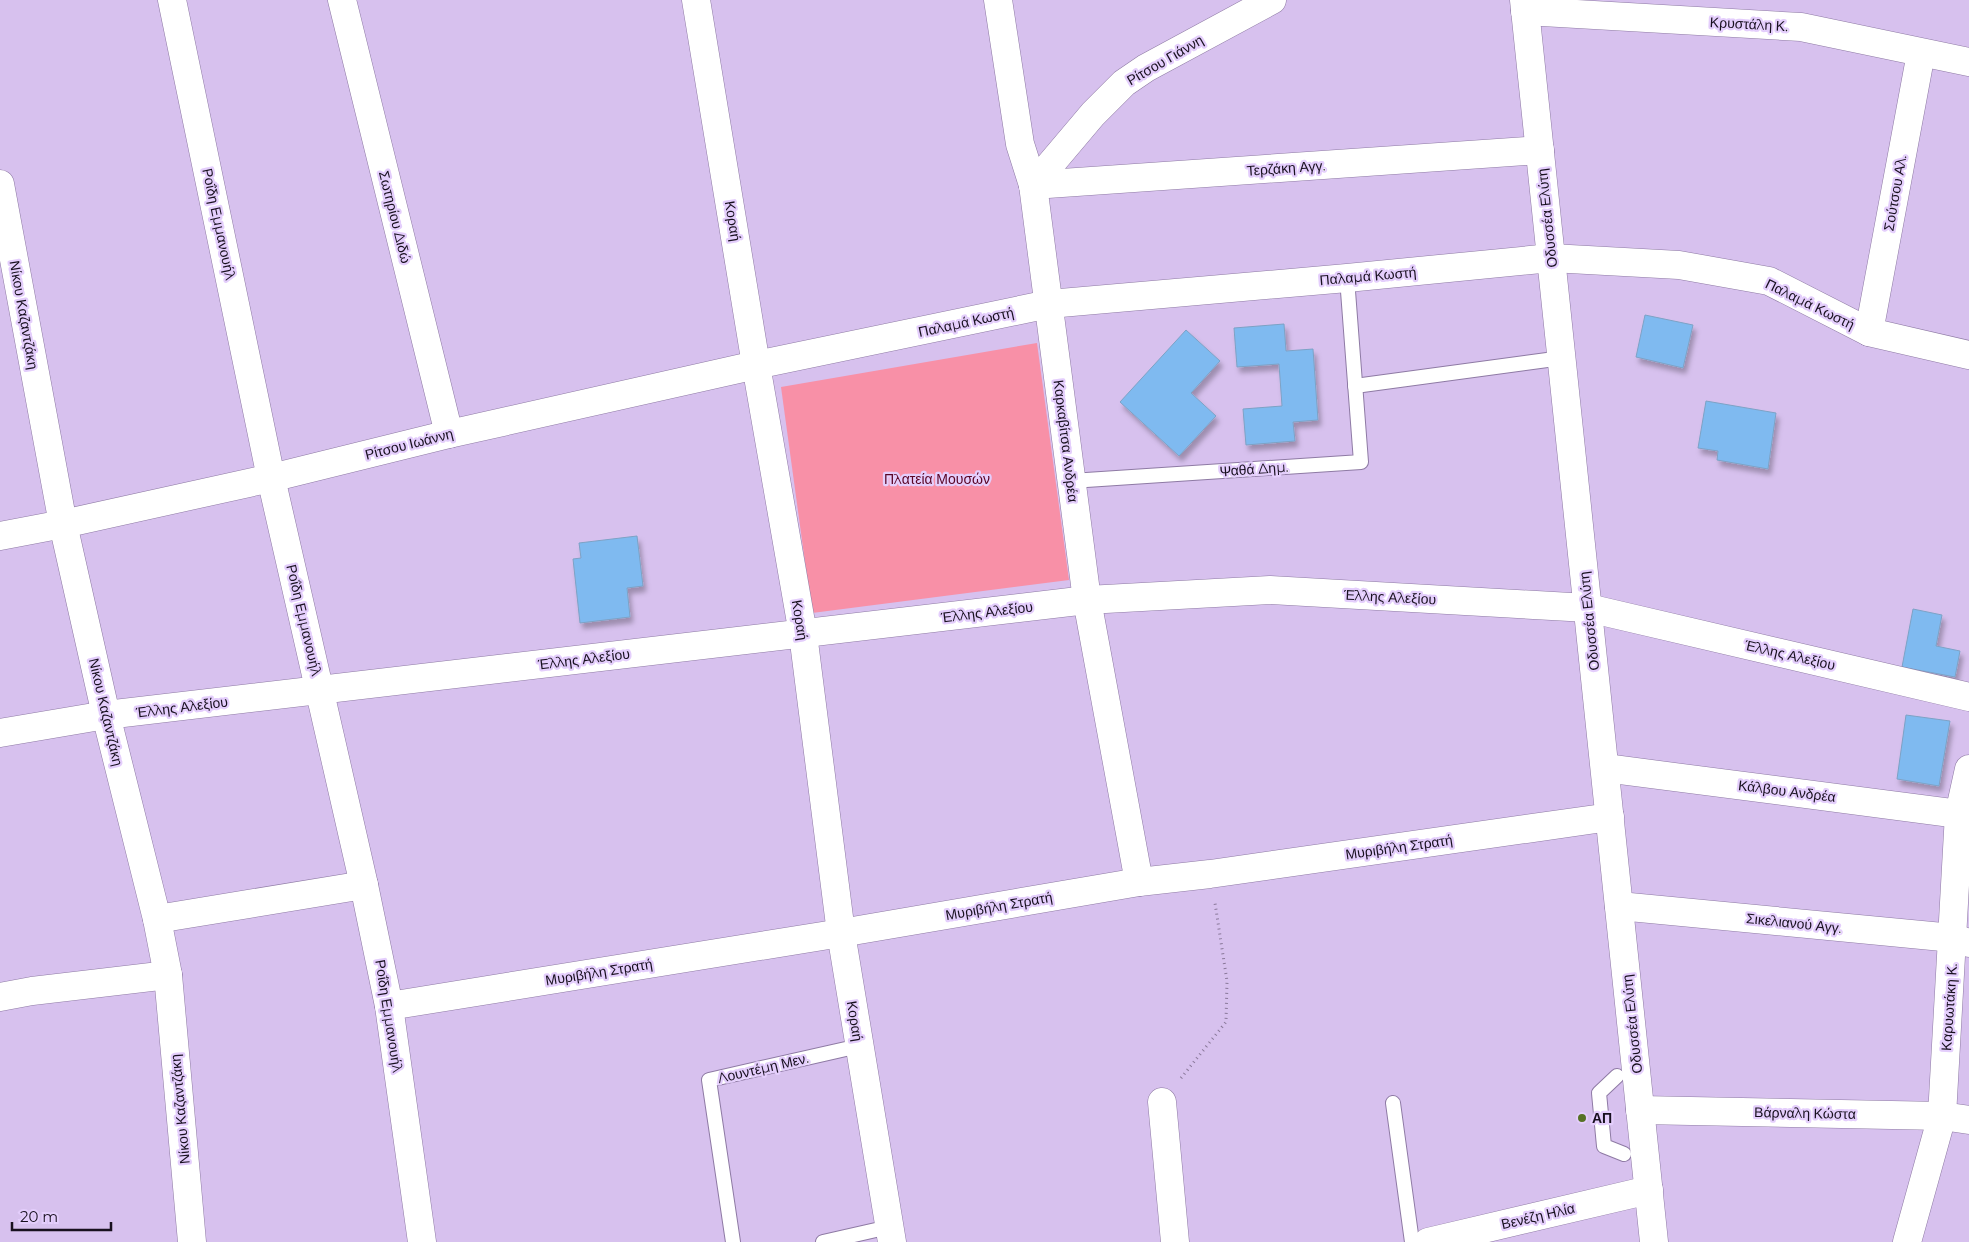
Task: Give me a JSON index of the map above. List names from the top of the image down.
{
  "streets": {
    "street": [
      "Κρυστάλη Κ.",
      "Ρίτσου Γιάννη",
      "Τερζάκη Αγγ.",
      "Σούτσου Αλ.",
      "Σωτηρίου Διδώ",
      "Οδυσσέα Ελύτη",
      "Κοραή",
      "Ροΐδη Εμμανουήλ",
      "Παλαμά Κωστή",
      "Νίκου Καζαντζάκη",
      "Καρκαβίτσα Ανδρέα",
      "Ρίτσου Ιωάννη",
      "Έλλης Αλεξίου",
      "Κάλβου Ανδρέα",
      "Μυριβήλη Στρατή",
      "Σικελιανού Αγγ.",
      "Καρυωτάκη Κ.",
      "Βάρναλη Κώστα",
      "Βενέζη Ηλία"
    ],
    "lane": ["Ψαθά Δημ.", "Λουντέμη Μεν."]
  },
  "crossings": [
    ["Κρυστάλη Κ.", "Σούτσου Αλ."],
    ["Κρυστάλη Κ.", "Οδυσσέα Ελύτη"],
    ["Ρίτσου Γιάννη", "Τερζάκη Αγγ."],
    ["Ρίτσου Γιάννη", "Καρκαβίτσα Ανδρέα"],
    ["Τερζάκη Αγγ.", "Οδυσσέα Ελύτη"],
    ["Τερζάκη Αγγ.", "Καρκαβίτσα Ανδρέα"],
    ["Σούτσου Αλ.", "Παλαμά Κωστή"],
    ["Σωτηρίου Διδώ", "Ρίτσου Ιωάννη"],
    ["Οδυσσέα Ελύτη", "Παλαμά Κωστή"],
    ["Οδυσσέα Ελύτη", "Έλλης Αλεξίου"],
    ["Οδυσσέα Ελύτη", "Κάλβου Ανδρέα"],
    ["Οδυσσέα Ελύτη", "Μυριβήλη Στρατή"],
    ["Οδυσσέα Ελύτη", "Σικελιανού Αγγ."],
    ["Οδυσσέα Ελύτη", "Βάρναλη Κώστα"],
    ["Οδυσσέα Ελύτη", "Βενέζη Ηλία"],
    ["Κοραή", "Παλαμά Κωστή"],
    ["Κοραή", "Ρίτσου Ιωάννη"],
    ["Κοραή", "Έλλης Αλεξίου"],
    ["Κοραή", "Μυριβήλη Στρατή"],
    ["Κοραή", "Λουντέμη Μεν."],
    ["Ροΐδη Εμμανουήλ", "Ρίτσου Ιωάννη"],
    ["Ροΐδη Εμμανουήλ", "Έλλης Αλεξίου"],
    ["Ροΐδη Εμμανουήλ", "Μυριβήλη Στρατή"],
    ["Παλαμά Κωστή", "Καρκαβίτσα Ανδρέα"],
    ["Παλαμά Κωστή", "Ρίτσου Ιωάννη"],
    ["Παλαμά Κωστή", "Ψαθά Δημ."],
    ["Νίκου Καζαντζάκη", "Ρίτσου Ιωάννη"],
    ["Νίκου Καζαντζάκη", "Έλλης Αλεξίου"],
    ["Καρκαβίτσα Ανδρέα", "Ψαθά Δημ."],
    ["Καρκαβίτσα Ανδρέα", "Έλλης Αλεξίου"],
    ["Καρκαβίτσα Ανδρέα", "Μυριβήλη Στρατή"],
    ["Κάλβου Ανδρέα", "Καρυωτάκη Κ."],
    ["Σικελιανού Αγγ.", "Καρυωτάκη Κ."],
    ["Καρυωτάκη Κ.", "Βάρναλη Κώστα"]
  ],
  "parks": ["Πλατεία Μουσών"],
  "places": ["ΑΠ"],
  "scale_bar": "20 m"
}
